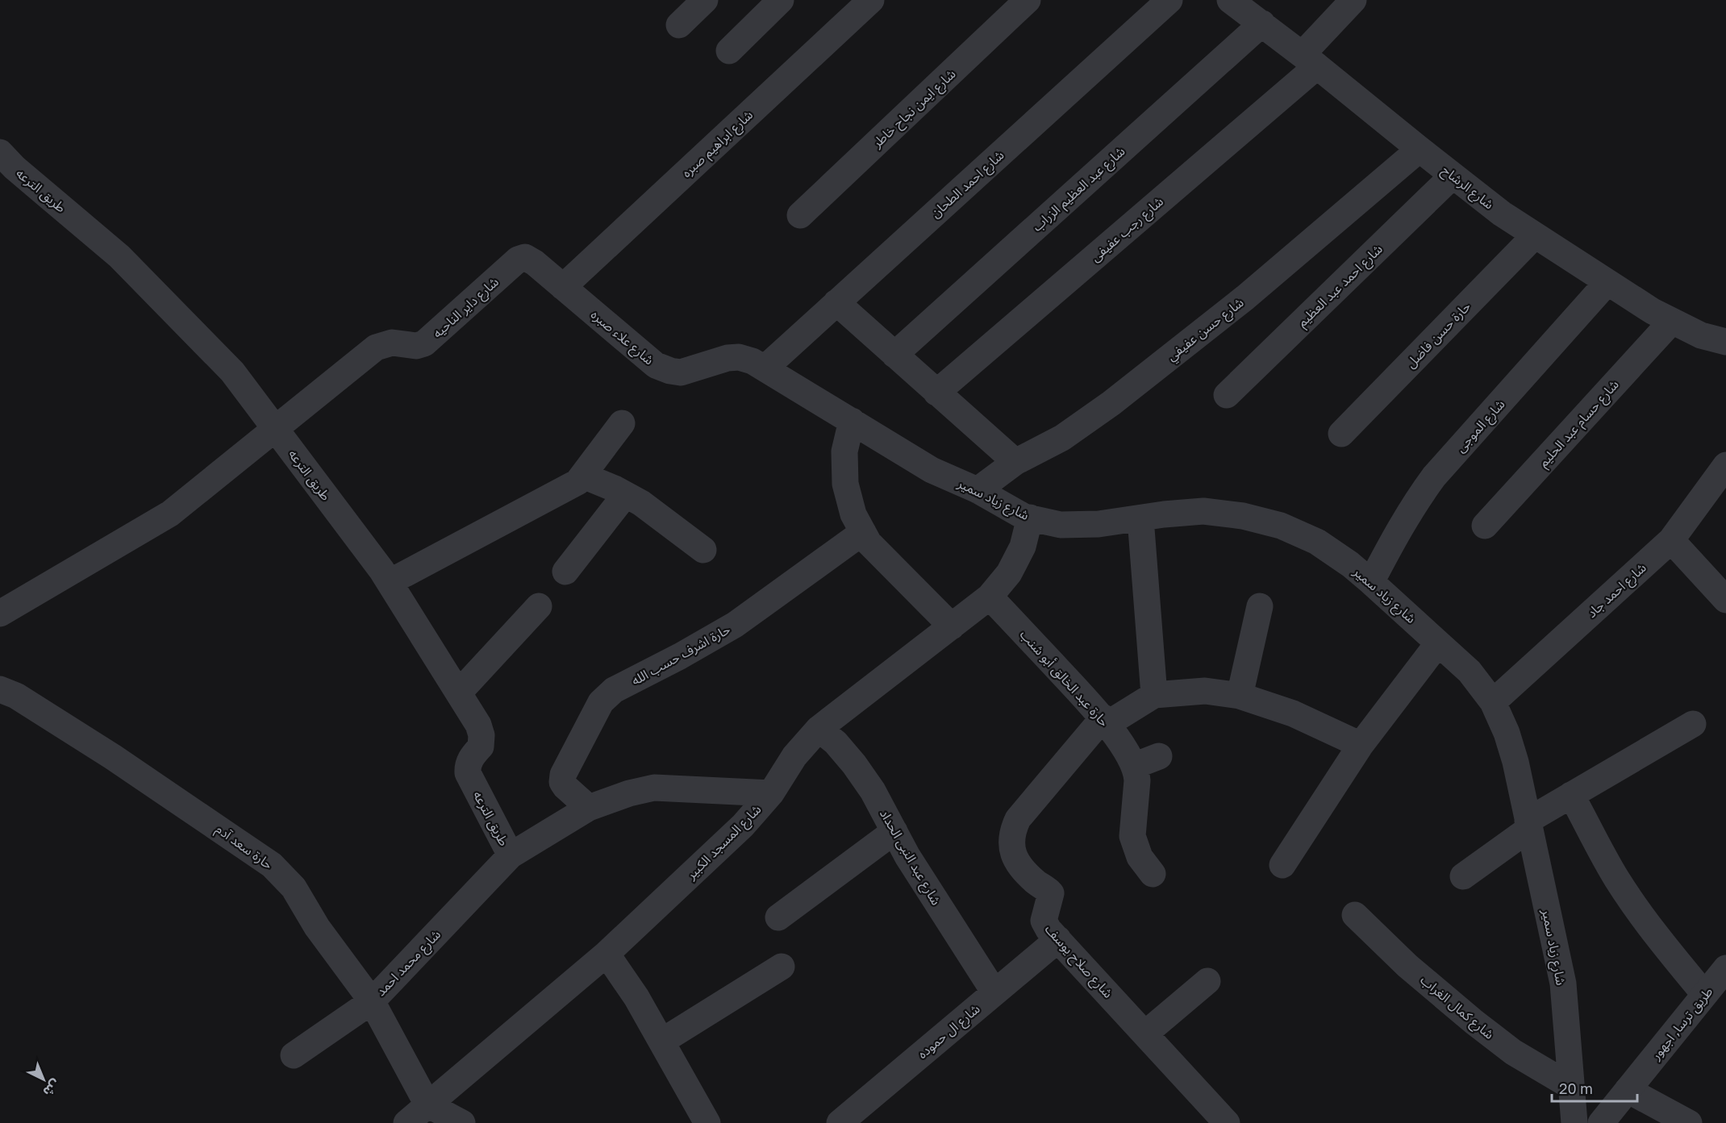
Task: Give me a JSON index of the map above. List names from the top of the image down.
{
  "streets": {
    "street": [
      "شارع ايمن نجاح خاطر",
      "شارع ابراهيم صبره",
      "شارع احمد الطحان",
      "شارع الرشاح",
      "شارع عبد العظيم الزراب",
      "طريق الترعه",
      "شارع رجب عفيفى",
      "شارع احمد عبد العظيم",
      "شارع داير الناحيه",
      "شارع حسن عفيفي",
      "حارة حسن فاضل",
      "شارع علاء صبره",
      "شارع حسام عبد الحليم",
      "شارع الموجى",
      "شارع زياد سمير",
      "شارع احمد جاد",
      "حارة اشرف حسب الله",
      "حارة عبد الخالق أبو شنب",
      "شارع المسجد الكبير",
      "حارة سعد آدم",
      "شارع عبد النبى الحداد",
      "شارع صلاح يوسف",
      "شارع محمد احمد",
      "شارع كمال الغراب",
      "طريق ترسا, اجهور",
      "شارع ال حموده"
    ]
  },
  "crossings": [
    ["شارع ابراهيم صبره", "شارع علاء صبره"],
    ["شارع احمد الطحان", "شارع علاء صبره"],
    ["شارع الرشاح", "شارع عبد العظيم الزراب"],
    ["شارع الرشاح", "شارع رجب عفيفى"],
    ["شارع الرشاح", "شارع احمد عبد العظيم"],
    ["شارع الرشاح", "شارع حسن عفيفي"],
    ["شارع الرشاح", "حارة حسن فاضل"],
    ["شارع الرشاح", "شارع حسام عبد الحليم"],
    ["شارع الرشاح", "شارع الموجى"],
    ["طريق الترعه", "شارع داير الناحيه"],
    ["طريق الترعه", "شارع محمد احمد"],
    ["شارع داير الناحيه", "شارع علاء صبره"],
    ["شارع حسن عفيفي", "شارع زياد سمير"],
    ["شارع علاء صبره", "شارع زياد سمير"],
    ["شارع الموجى", "شارع زياد سمير"],
    ["شارع زياد سمير", "شارع احمد جاد"],
    ["شارع زياد سمير", "شارع المسجد الكبير"],
    ["شارع زياد سمير", "شارع كمال الغراب"],
    ["حارة اشرف حسب الله", "شارع محمد احمد"],
    ["حارة عبد الخالق أبو شنب", "شارع المسجد الكبير"],
    ["حارة عبد الخالق أبو شنب", "شارع صلاح يوسف"],
    ["شارع المسجد الكبير", "حارة سعد آدم"],
    ["شارع المسجد الكبير", "شارع عبد النبى الحداد"],
    ["شارع المسجد الكبير", "شارع محمد احمد"],
    ["حارة سعد آدم", "شارع محمد احمد"],
    ["شارع عبد النبى الحداد", "شارع ال حموده"],
    ["شارع صلاح يوسف", "شارع ال حموده"]
  ],
  "scale_bar": "20 m",
  "north": "bottom right"
}
